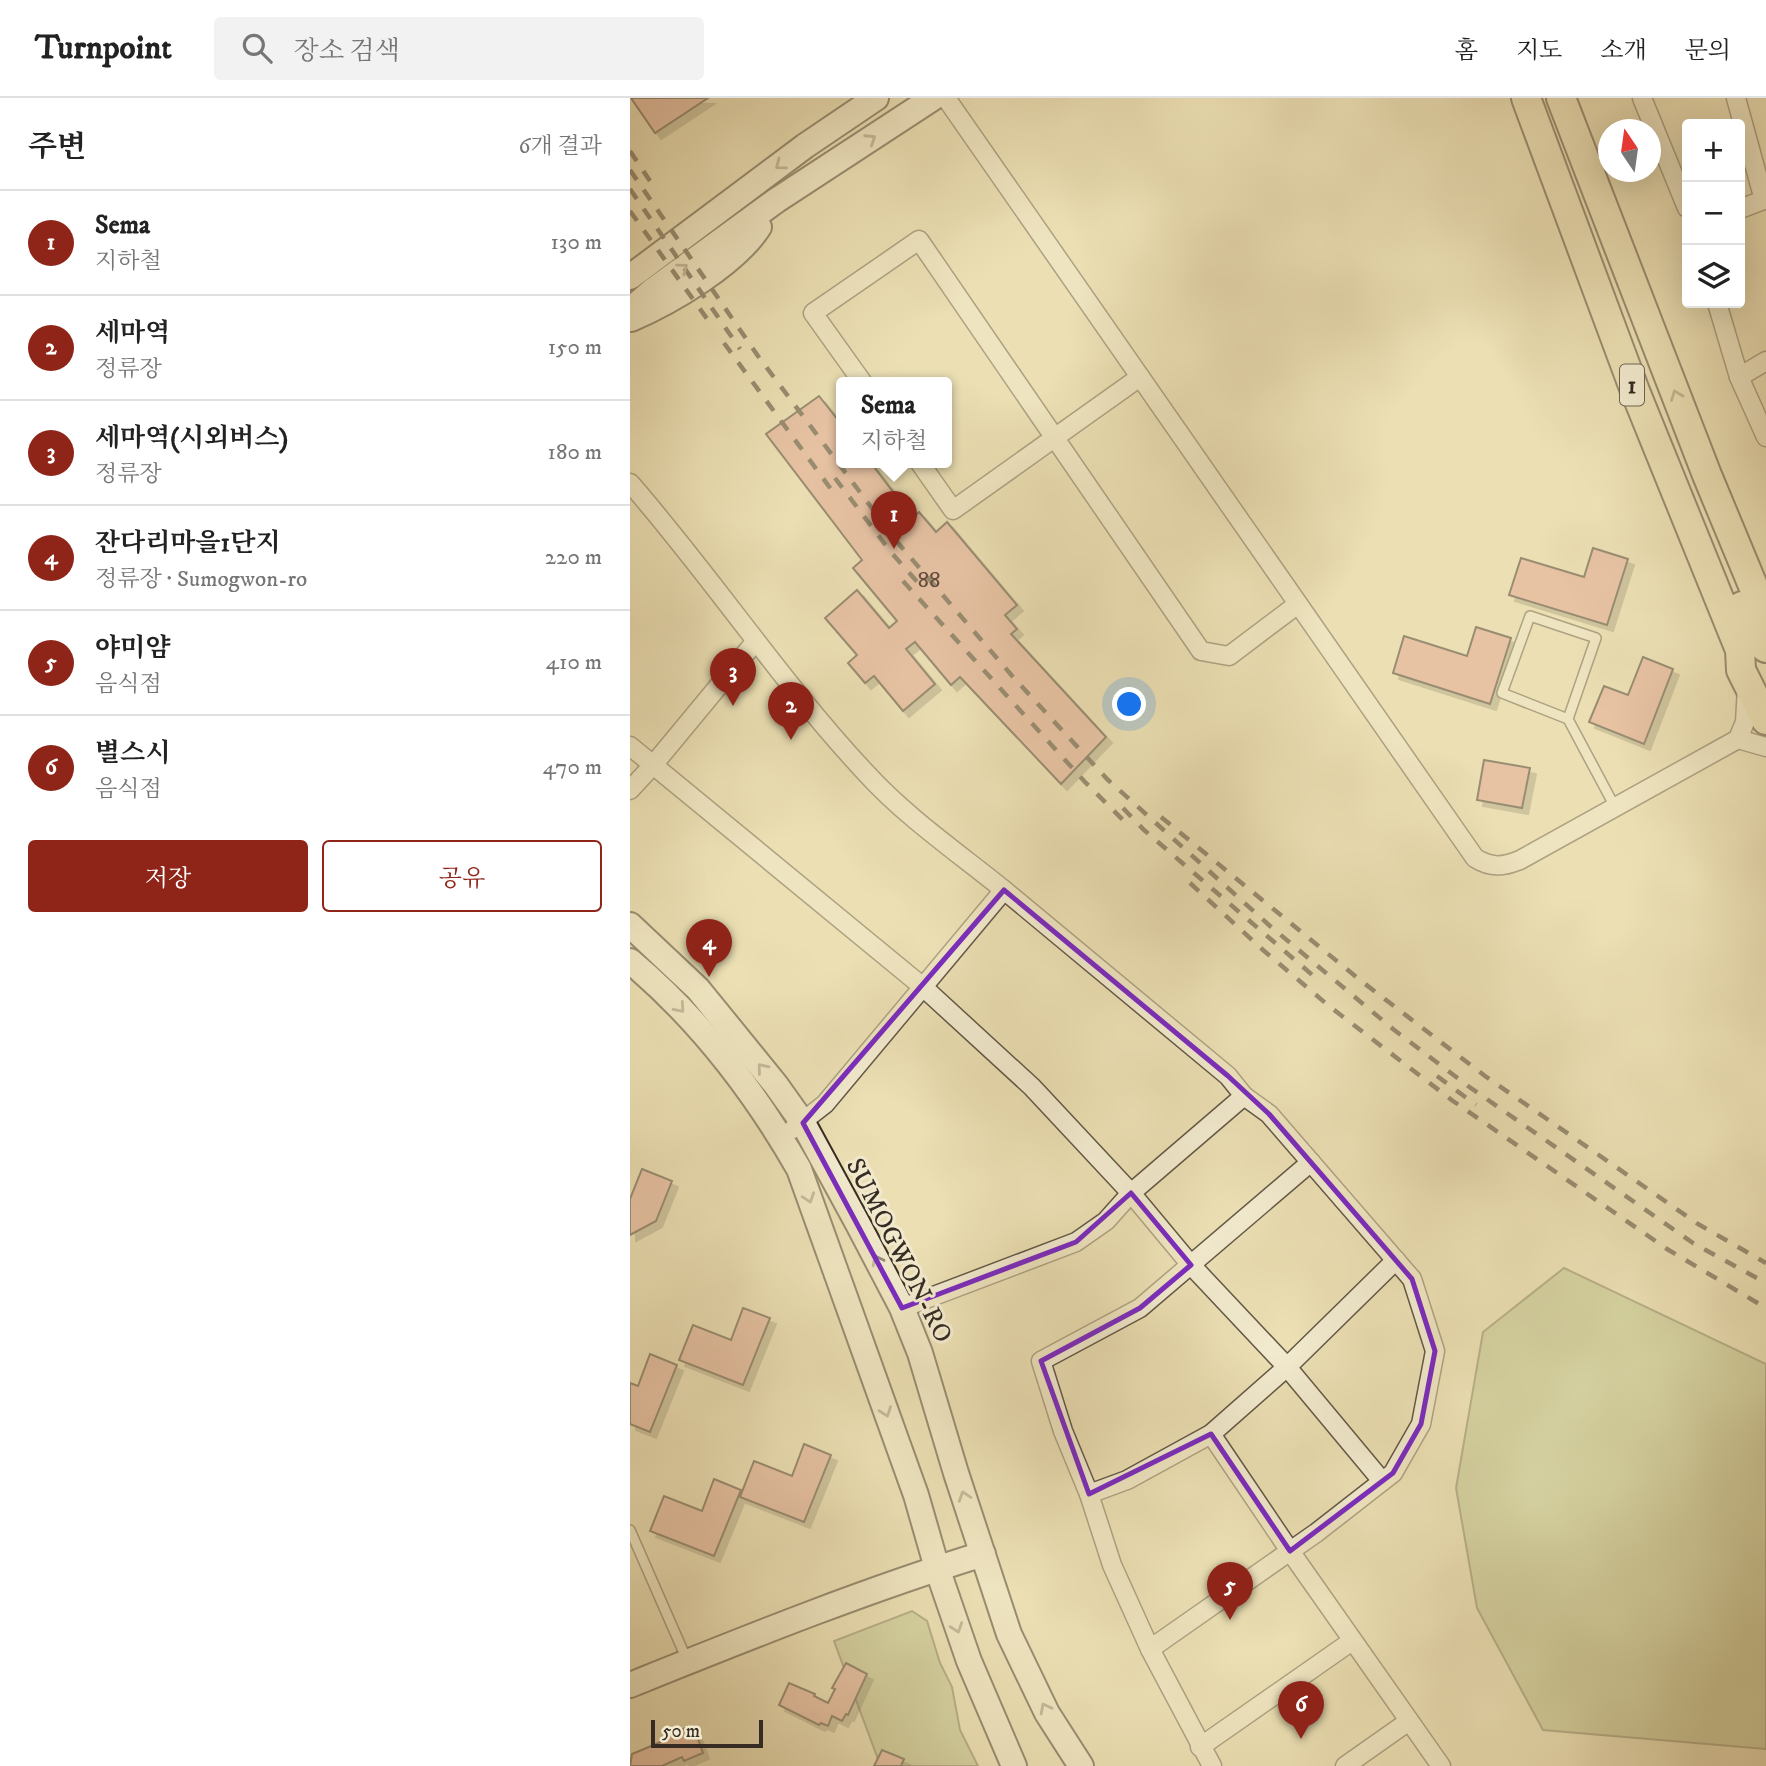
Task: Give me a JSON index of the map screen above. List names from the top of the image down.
{
  "streets": {
    "main road": ["1"],
    "street": ["SUMOGWON-RO"]
  },
  "house_numbers": ["88"],
  "scale_bar": "50 m",
  "north": "top",
  "page": {
    "header": "Turnpoint",
    "search": "장소 검색",
    "nav": [
      "홈",
      "지도",
      "소개",
      "문의"
    ],
    "heading": ["주변", "6개 결과"],
    "map_buttons": ["+", "−"],
    "list": [
      {
        "mark": "1",
        "name": "Sema",
        "note": "지하철",
        "value": "130 m"
      },
      {
        "mark": "2",
        "name": "세마역",
        "note": "정류장",
        "value": "150 m"
      },
      {
        "mark": "3",
        "name": "세마역(시외버스)",
        "note": "정류장",
        "value": "180 m"
      },
      {
        "mark": "4",
        "name": "잔다리마을1단지",
        "note": "정류장 · Sumogwon-ro",
        "value": "220 m"
      },
      {
        "mark": "5",
        "name": "야미얌",
        "note": "음식점",
        "value": "410 m"
      },
      {
        "mark": "6",
        "name": "별스시",
        "note": "음식점",
        "value": "470 m"
      }
    ],
    "popup": ["Sema", "지하철"],
    "pins": [
      "1",
      "3",
      "2",
      "4",
      "5",
      "6"
    ],
    "buttons": ["저장", "공유"],
    "scale": "50 m"
  }
}
